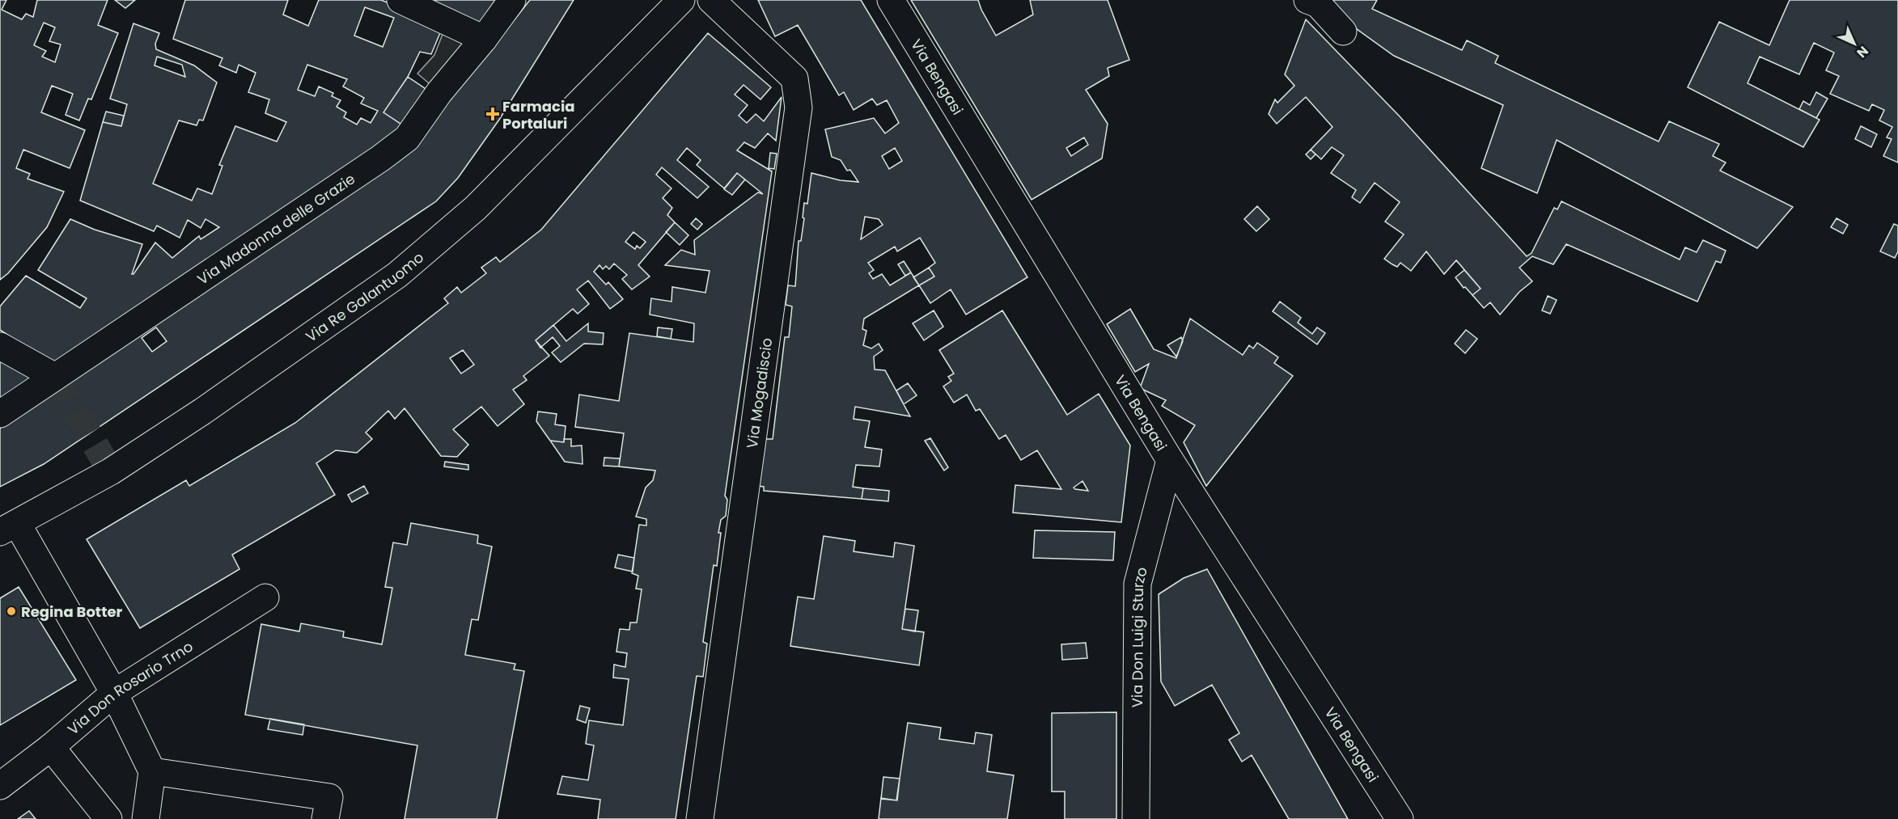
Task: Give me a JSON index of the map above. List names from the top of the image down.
{
  "streets": {
    "street": [
      "Via Bengasi",
      "Via Madonna delle Grazie",
      "Via Re Galantuomo",
      "Via Mogadiscio",
      "Via Don Luigi Sturzo",
      "Via Don Rosario Trno"
    ]
  },
  "crossings": [
    ["Via Bengasi", "Via Don Luigi Sturzo"]
  ],
  "places": {
    "health": ["Farmacia Portaluri"],
    "other": ["Regina Botter"]
  },
  "north": "bottom right"
}
